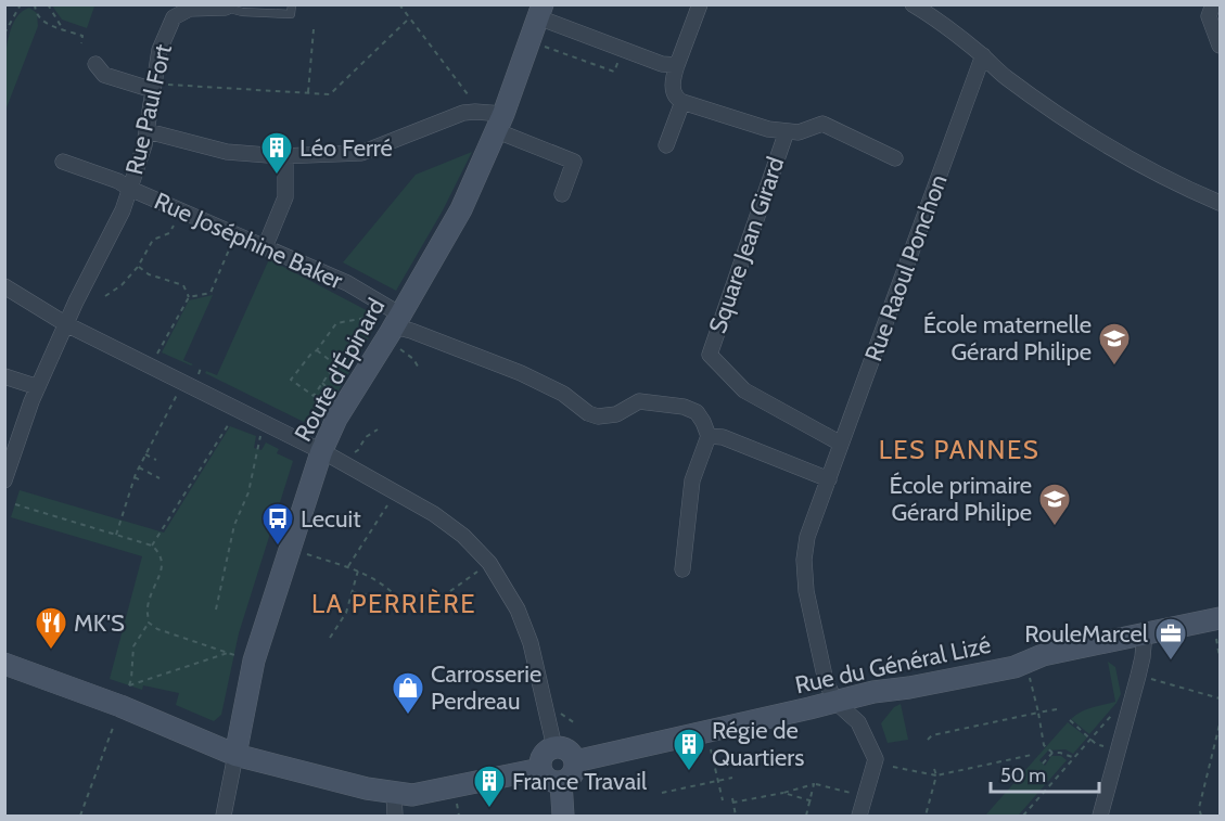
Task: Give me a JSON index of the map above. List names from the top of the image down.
{
  "streets": {
    "main road": ["Route d'Épinard", "Rue du Général Lizé"],
    "street": [
      "Rue Paul Fort",
      "Rue Joséphine Baker",
      "Square Jean Girard",
      "Rue Raoul Ponchon"
    ]
  },
  "crossings": [
    ["Rue Paul Fort", "Rue Joséphine Baker"],
    ["Rue Joséphine Baker", "Route d'Épinard"],
    ["Square Jean Girard", "Rue Raoul Ponchon"],
    ["Rue Raoul Ponchon", "Rue du Général Lizé"]
  ],
  "districts": ["LES PANNES", "LA PERRIÈRE"],
  "places": {
    "building": ["Léo Ferré", "Régie de Quartiers", "France Travail"],
    "school or university": ["École maternelle Gérard Philipe", "École primaire Gérard Philipe"],
    "bus stop": ["Lecuit"],
    "restaurant": ["MK'S"],
    "office": ["RouleMarcel"],
    "shop": ["Carrosserie Perdreau"]
  },
  "scale_bar": "50 m"
}
